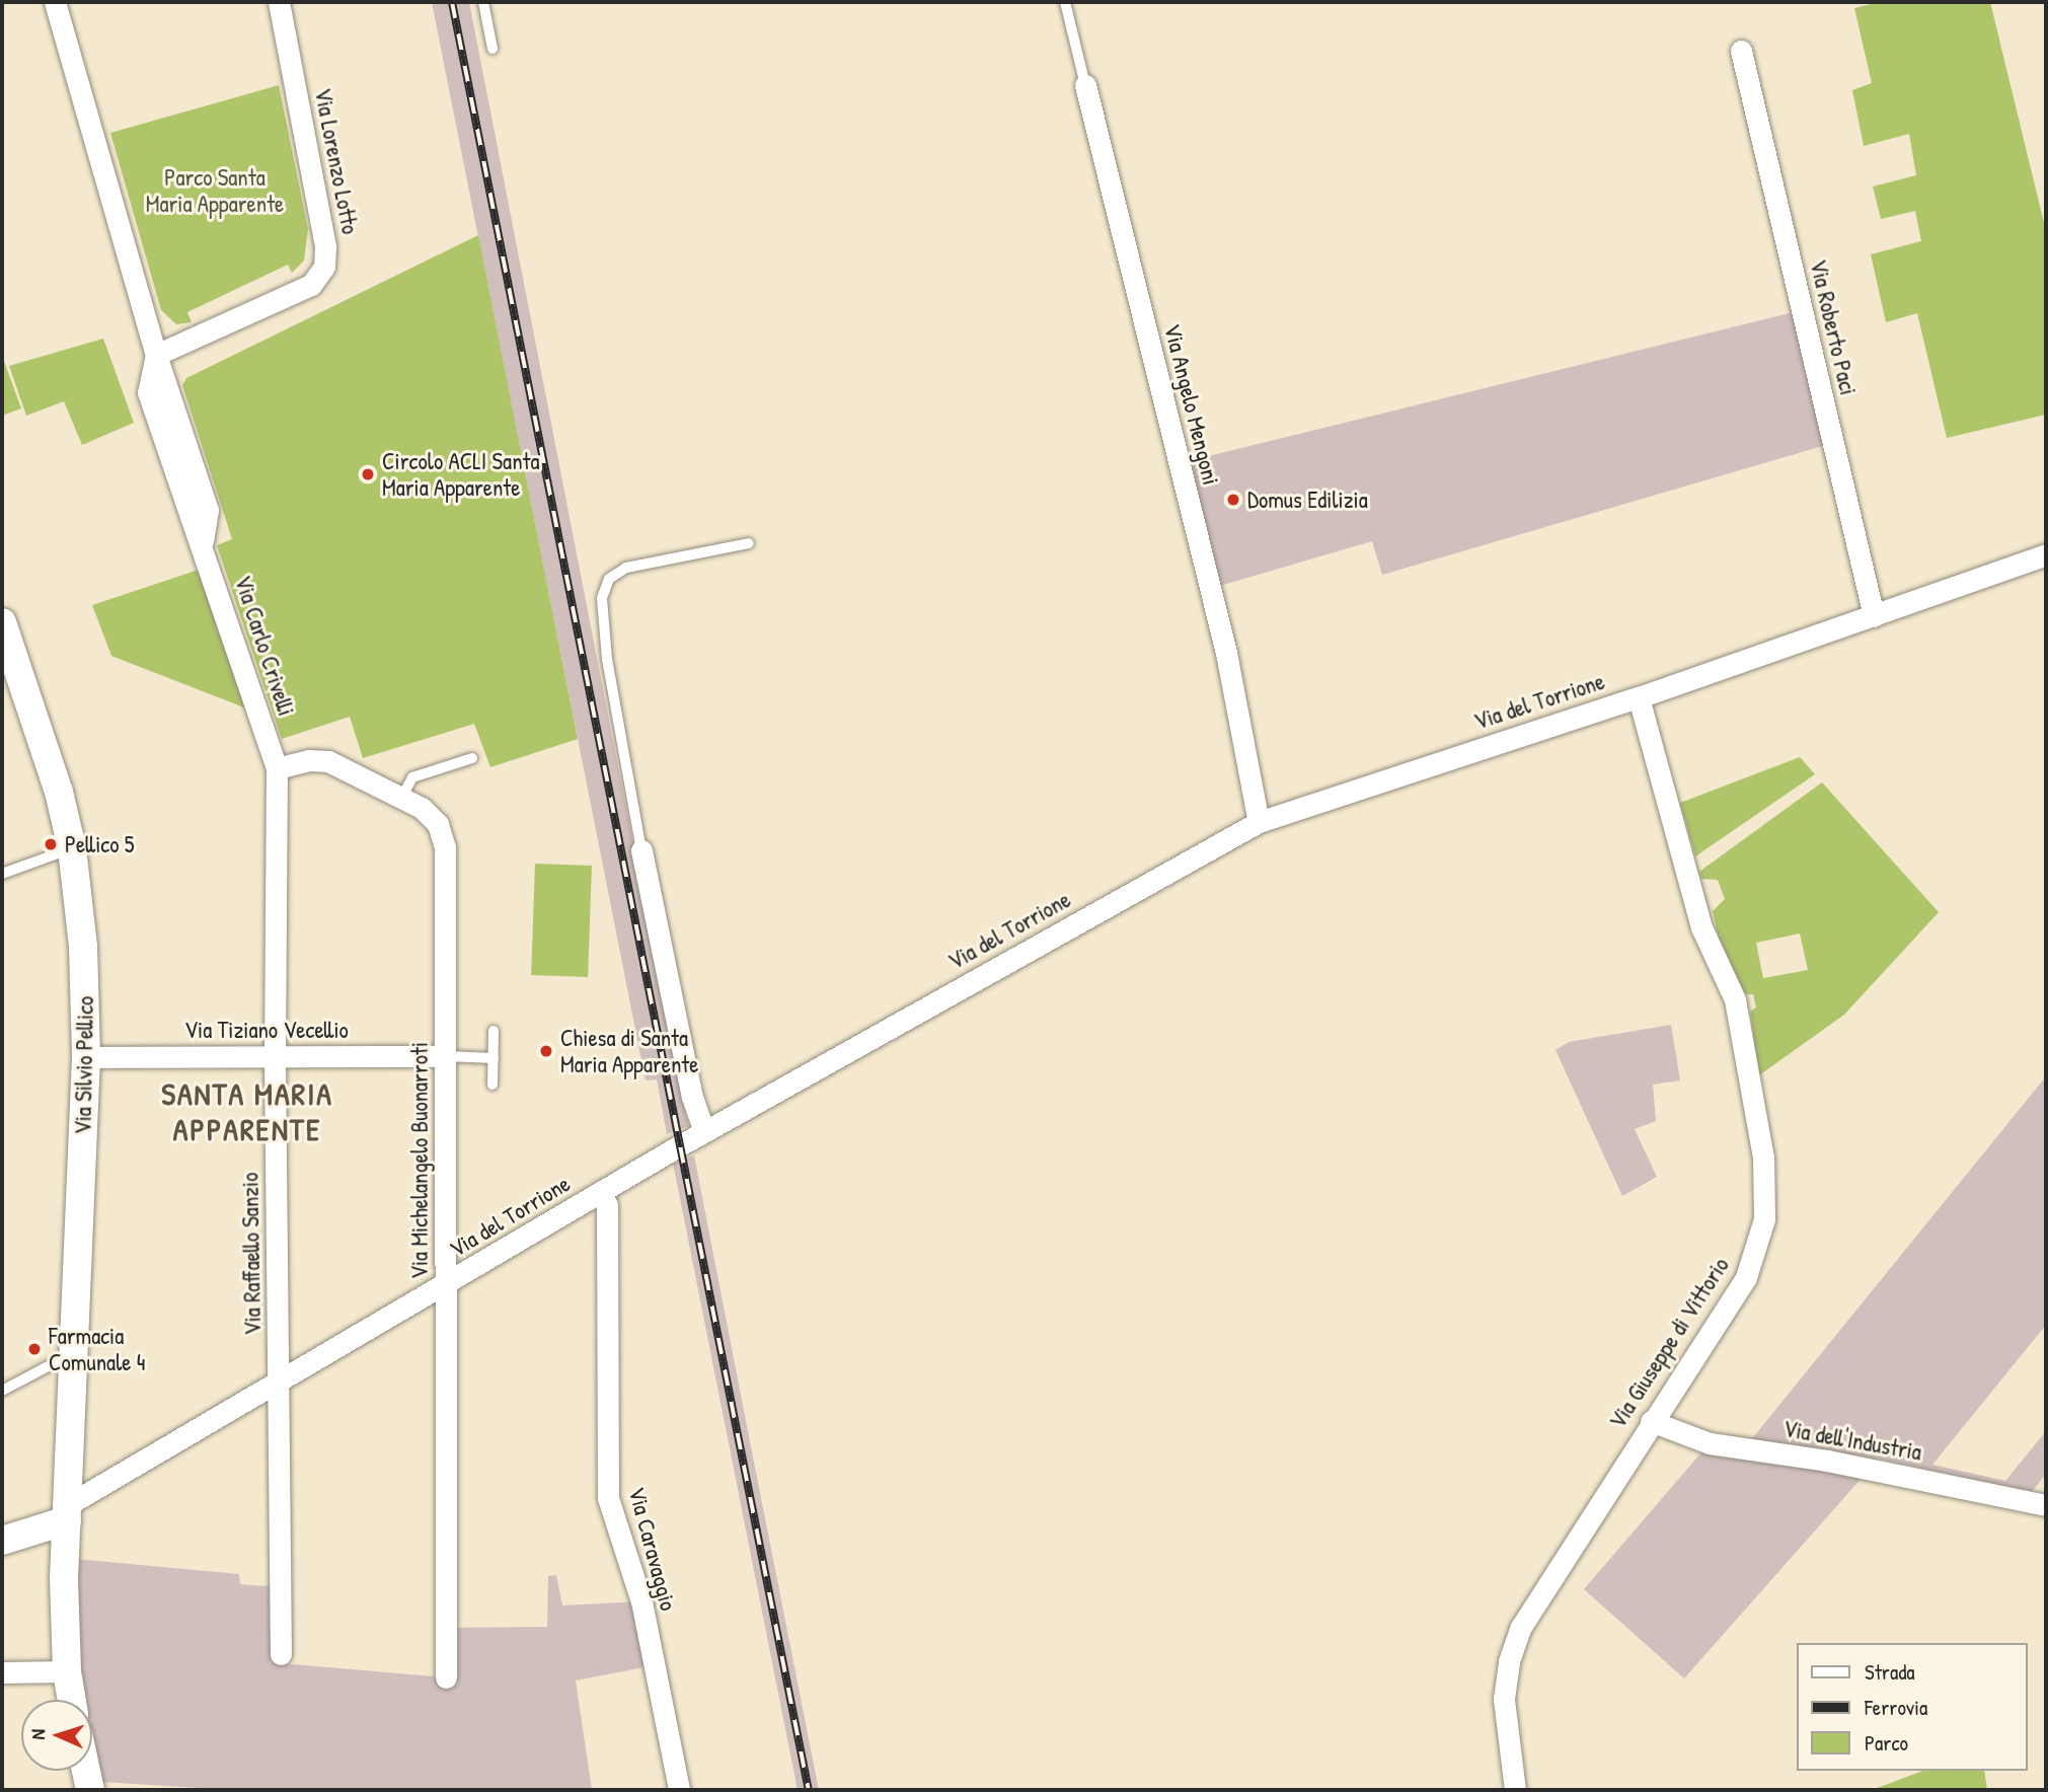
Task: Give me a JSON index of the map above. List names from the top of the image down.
{
  "streets": {
    "main road": ["Via Silvio Pellico"],
    "street": [
      "Via Lorenzo Lotto",
      "Via Roberto Paci",
      "Via Angelo Mengoni",
      "Via Carlo Crivelli",
      "Via del Torrione",
      "Via Tiziano Vecellio",
      "Via Michelangelo Buonarroti",
      "Via Raffaello Sanzio",
      "Via Giuseppe di Vittorio",
      "Via dell'Industria",
      "Via Caravaggio"
    ]
  },
  "crossings": [
    ["Via Lorenzo Lotto", "Via Carlo Crivelli"],
    ["Via Roberto Paci", "Via del Torrione"],
    ["Via Angelo Mengoni", "Via del Torrione"],
    ["Via Carlo Crivelli", "Via Michelangelo Buonarroti"],
    ["Via Carlo Crivelli", "Via Raffaello Sanzio"],
    ["Via del Torrione", "Via Silvio Pellico"],
    ["Via del Torrione", "Via Michelangelo Buonarroti"],
    ["Via del Torrione", "Via Raffaello Sanzio"],
    ["Via del Torrione", "Via Giuseppe di Vittorio"],
    ["Via del Torrione", "Via Caravaggio"],
    ["Via Tiziano Vecellio", "Via Silvio Pellico"],
    ["Via Tiziano Vecellio", "Via Michelangelo Buonarroti"],
    ["Via Tiziano Vecellio", "Via Raffaello Sanzio"],
    ["Via Michelangelo Buonarroti", "Via Raffaello Sanzio"],
    ["Via Giuseppe di Vittorio", "Via dell'Industria"]
  ],
  "districts": ["SANTA MARIA APPARENTE"],
  "parks": ["Parco Santa Maria Apparente"],
  "places": [
    "Circolo ACLI Santa Maria Apparente",
    "Domus Edilizia",
    "Pellico 5",
    "Chiesa di Santa Maria Apparente",
    "Farmacia Comunale 4"
  ],
  "legend": ["Strada", "Ferrovia", "Parco"],
  "north": "left"
}
